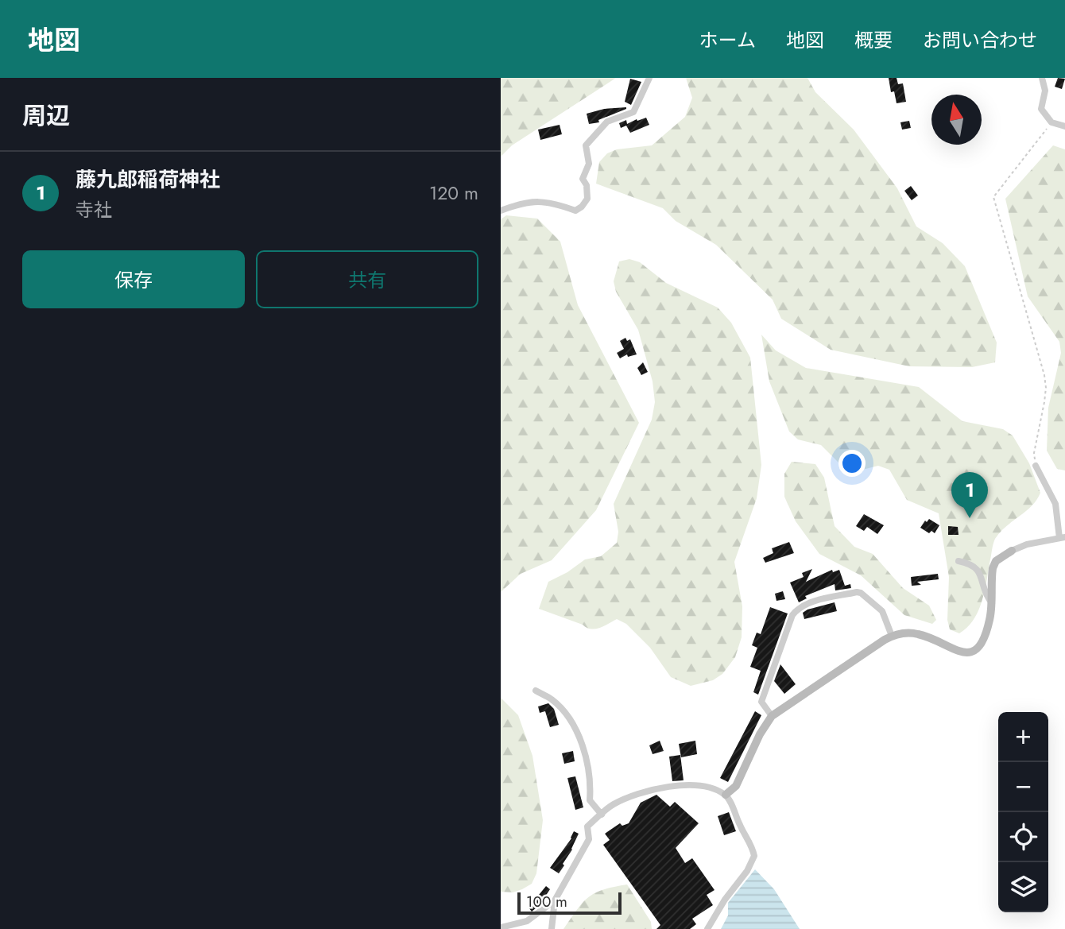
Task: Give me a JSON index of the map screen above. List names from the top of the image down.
{
  "scale_bar": "100 m",
  "north": "top",
  "page": {
    "header": "地図",
    "nav": [
      "ホーム",
      "地図",
      "概要",
      "お問い合わせ"
    ],
    "heading": "周辺",
    "list": [
      {
        "mark": "1",
        "name": "藤九郎稲荷神社",
        "note": "寺社",
        "value": "120 m"
      }
    ],
    "buttons": ["保存", "共有"],
    "pins": "1",
    "map_buttons": ["+", "−"],
    "scale": "100 m"
  }
}
